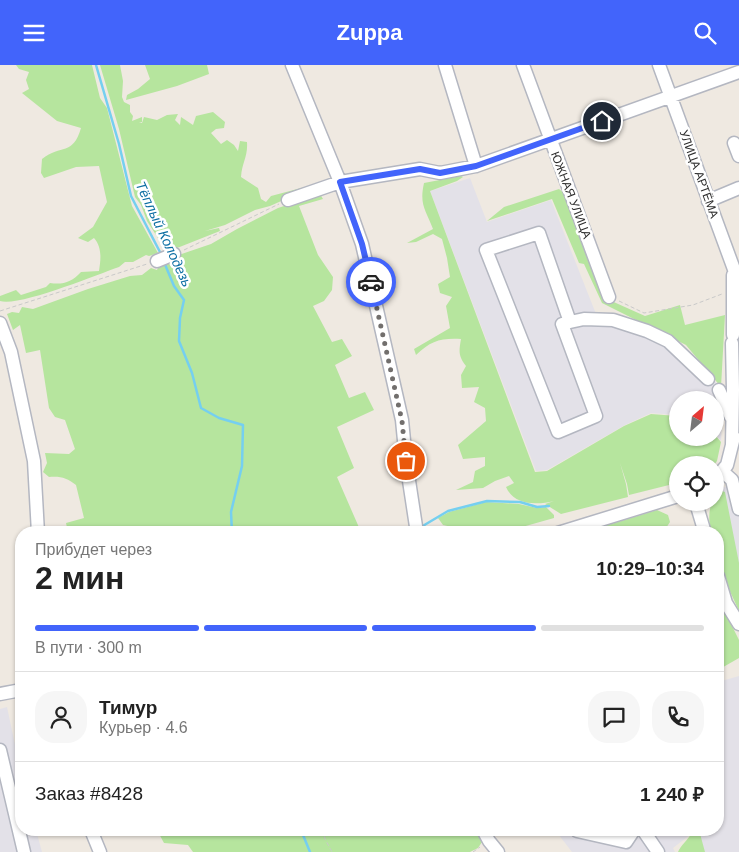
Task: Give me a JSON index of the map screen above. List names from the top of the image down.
{
  "streets": {
    "street": ["УЛИЦА АРТЁМА", "ЮЖНАЯ УЛИЦА"]
  },
  "water": ["Тёплый Колодезь"],
  "north": "top right",
  "page": {
    "header": "Zuppa",
    "heading": ["2 мин", "Прибудет через", "10:29–10:34"],
    "panel": [
      "Тимур",
      "Курьер · 4.6",
      "Заказ #8428",
      "1 240 ₽"
    ],
    "bar": "В пути · 300 m"
  }
}
